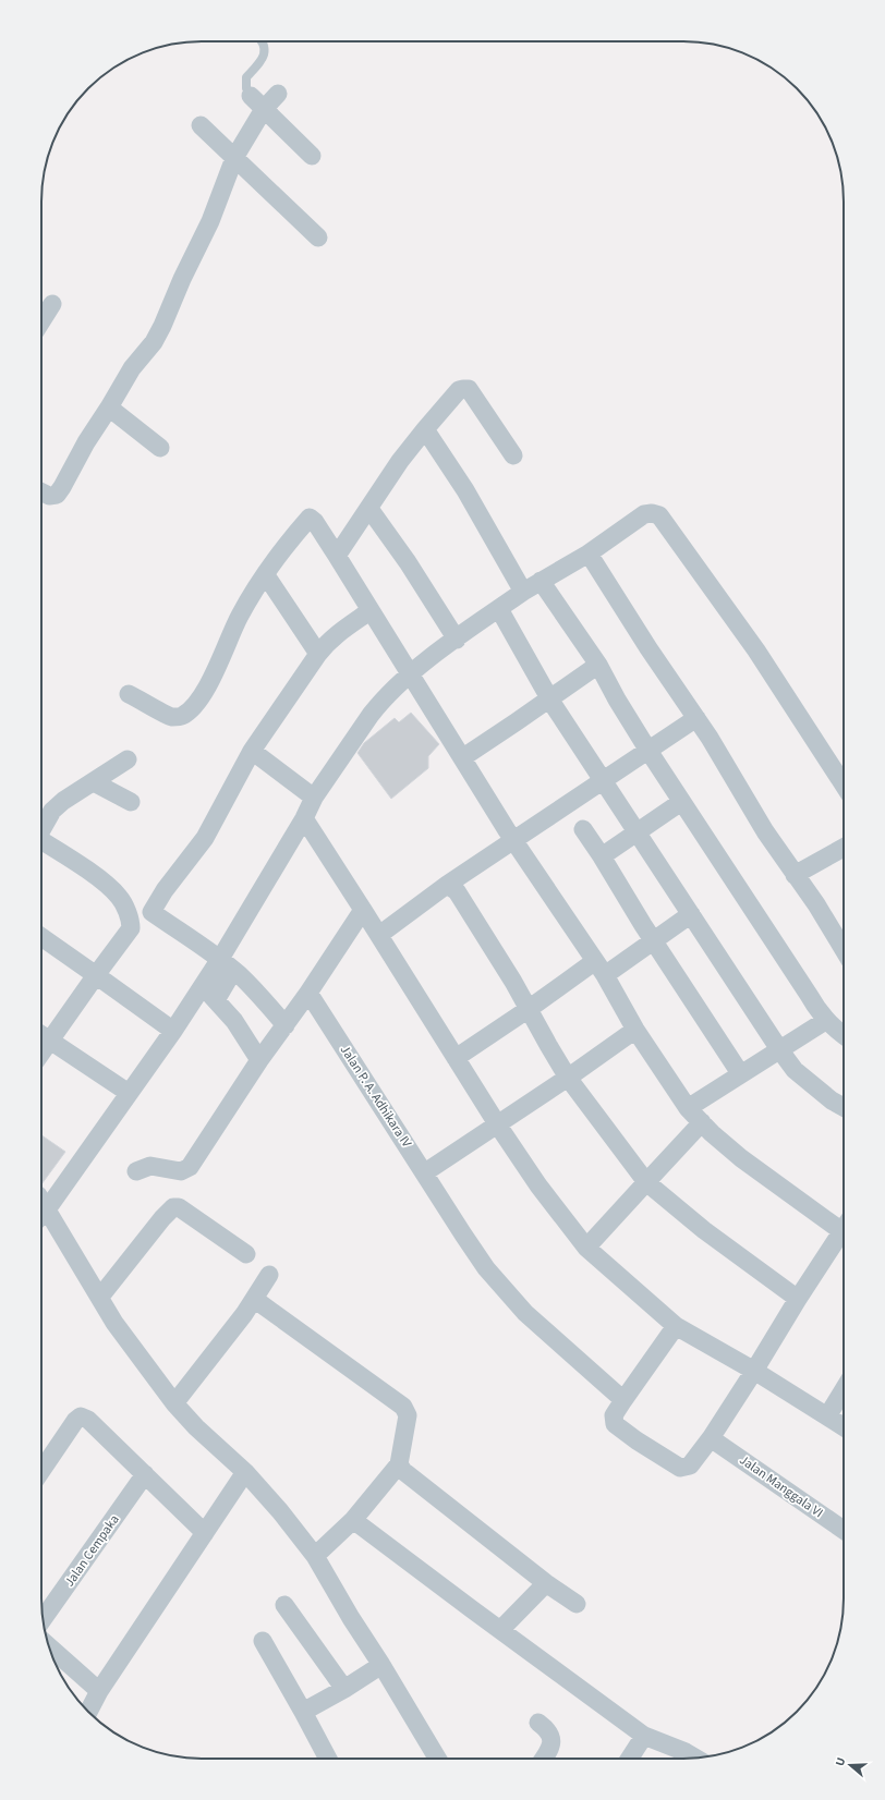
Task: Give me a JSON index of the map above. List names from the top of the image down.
{
  "streets": {
    "street": ["Jalan P. A. Adhikara IV", "Jalan Manggala VI", "Jalan Cempaka"]
  },
  "north": "left"
}
